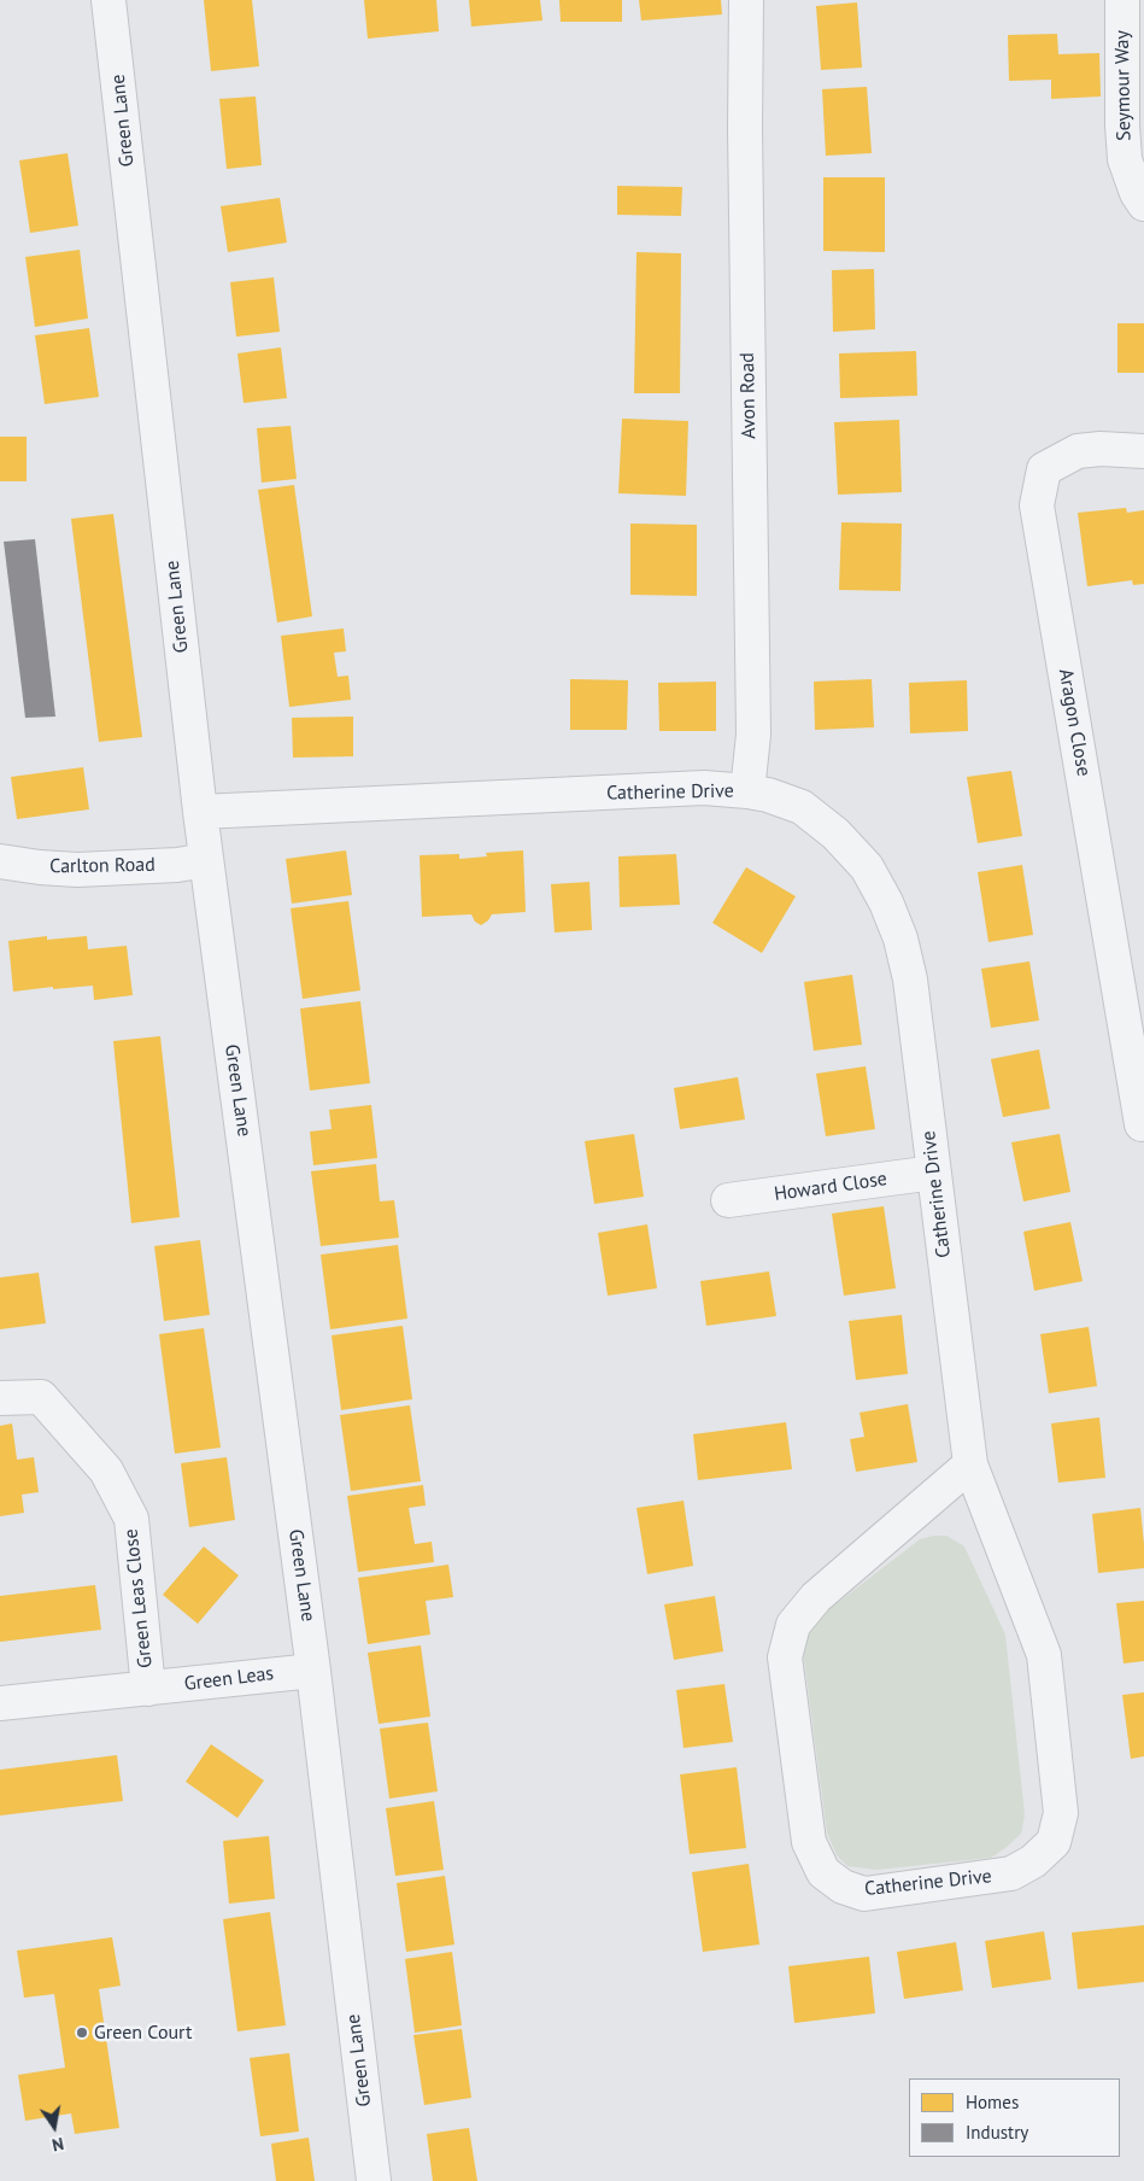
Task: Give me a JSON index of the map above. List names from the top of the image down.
{
  "streets": {
    "street": [
      "Seymour Way",
      "Green Lane",
      "Avon Road",
      "Aragon Close",
      "Catherine Drive",
      "Carlton Road",
      "Howard Close",
      "Green Leas Close",
      "Green Leas"
    ]
  },
  "crossings": [
    ["Green Lane", "Catherine Drive"],
    ["Green Lane", "Carlton Road"],
    ["Green Lane", "Green Leas"],
    ["Avon Road", "Catherine Drive"],
    ["Catherine Drive", "Howard Close"],
    ["Green Leas Close", "Green Leas"]
  ],
  "places": ["Green Court"],
  "legend": ["Homes", "Industry"],
  "north": "bottom"
}
